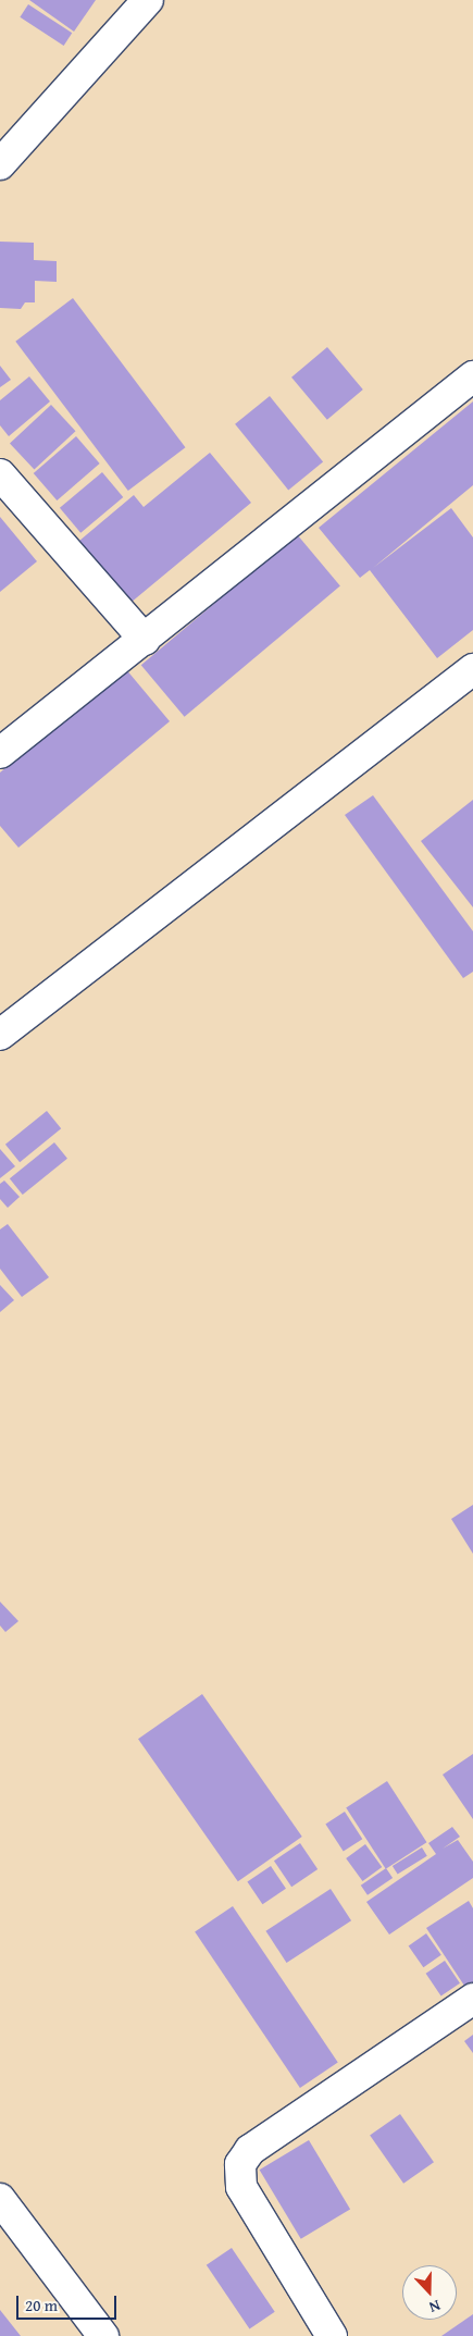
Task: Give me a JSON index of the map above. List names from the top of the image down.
{
  "scale_bar": "20 m",
  "north": "bottom"
}
